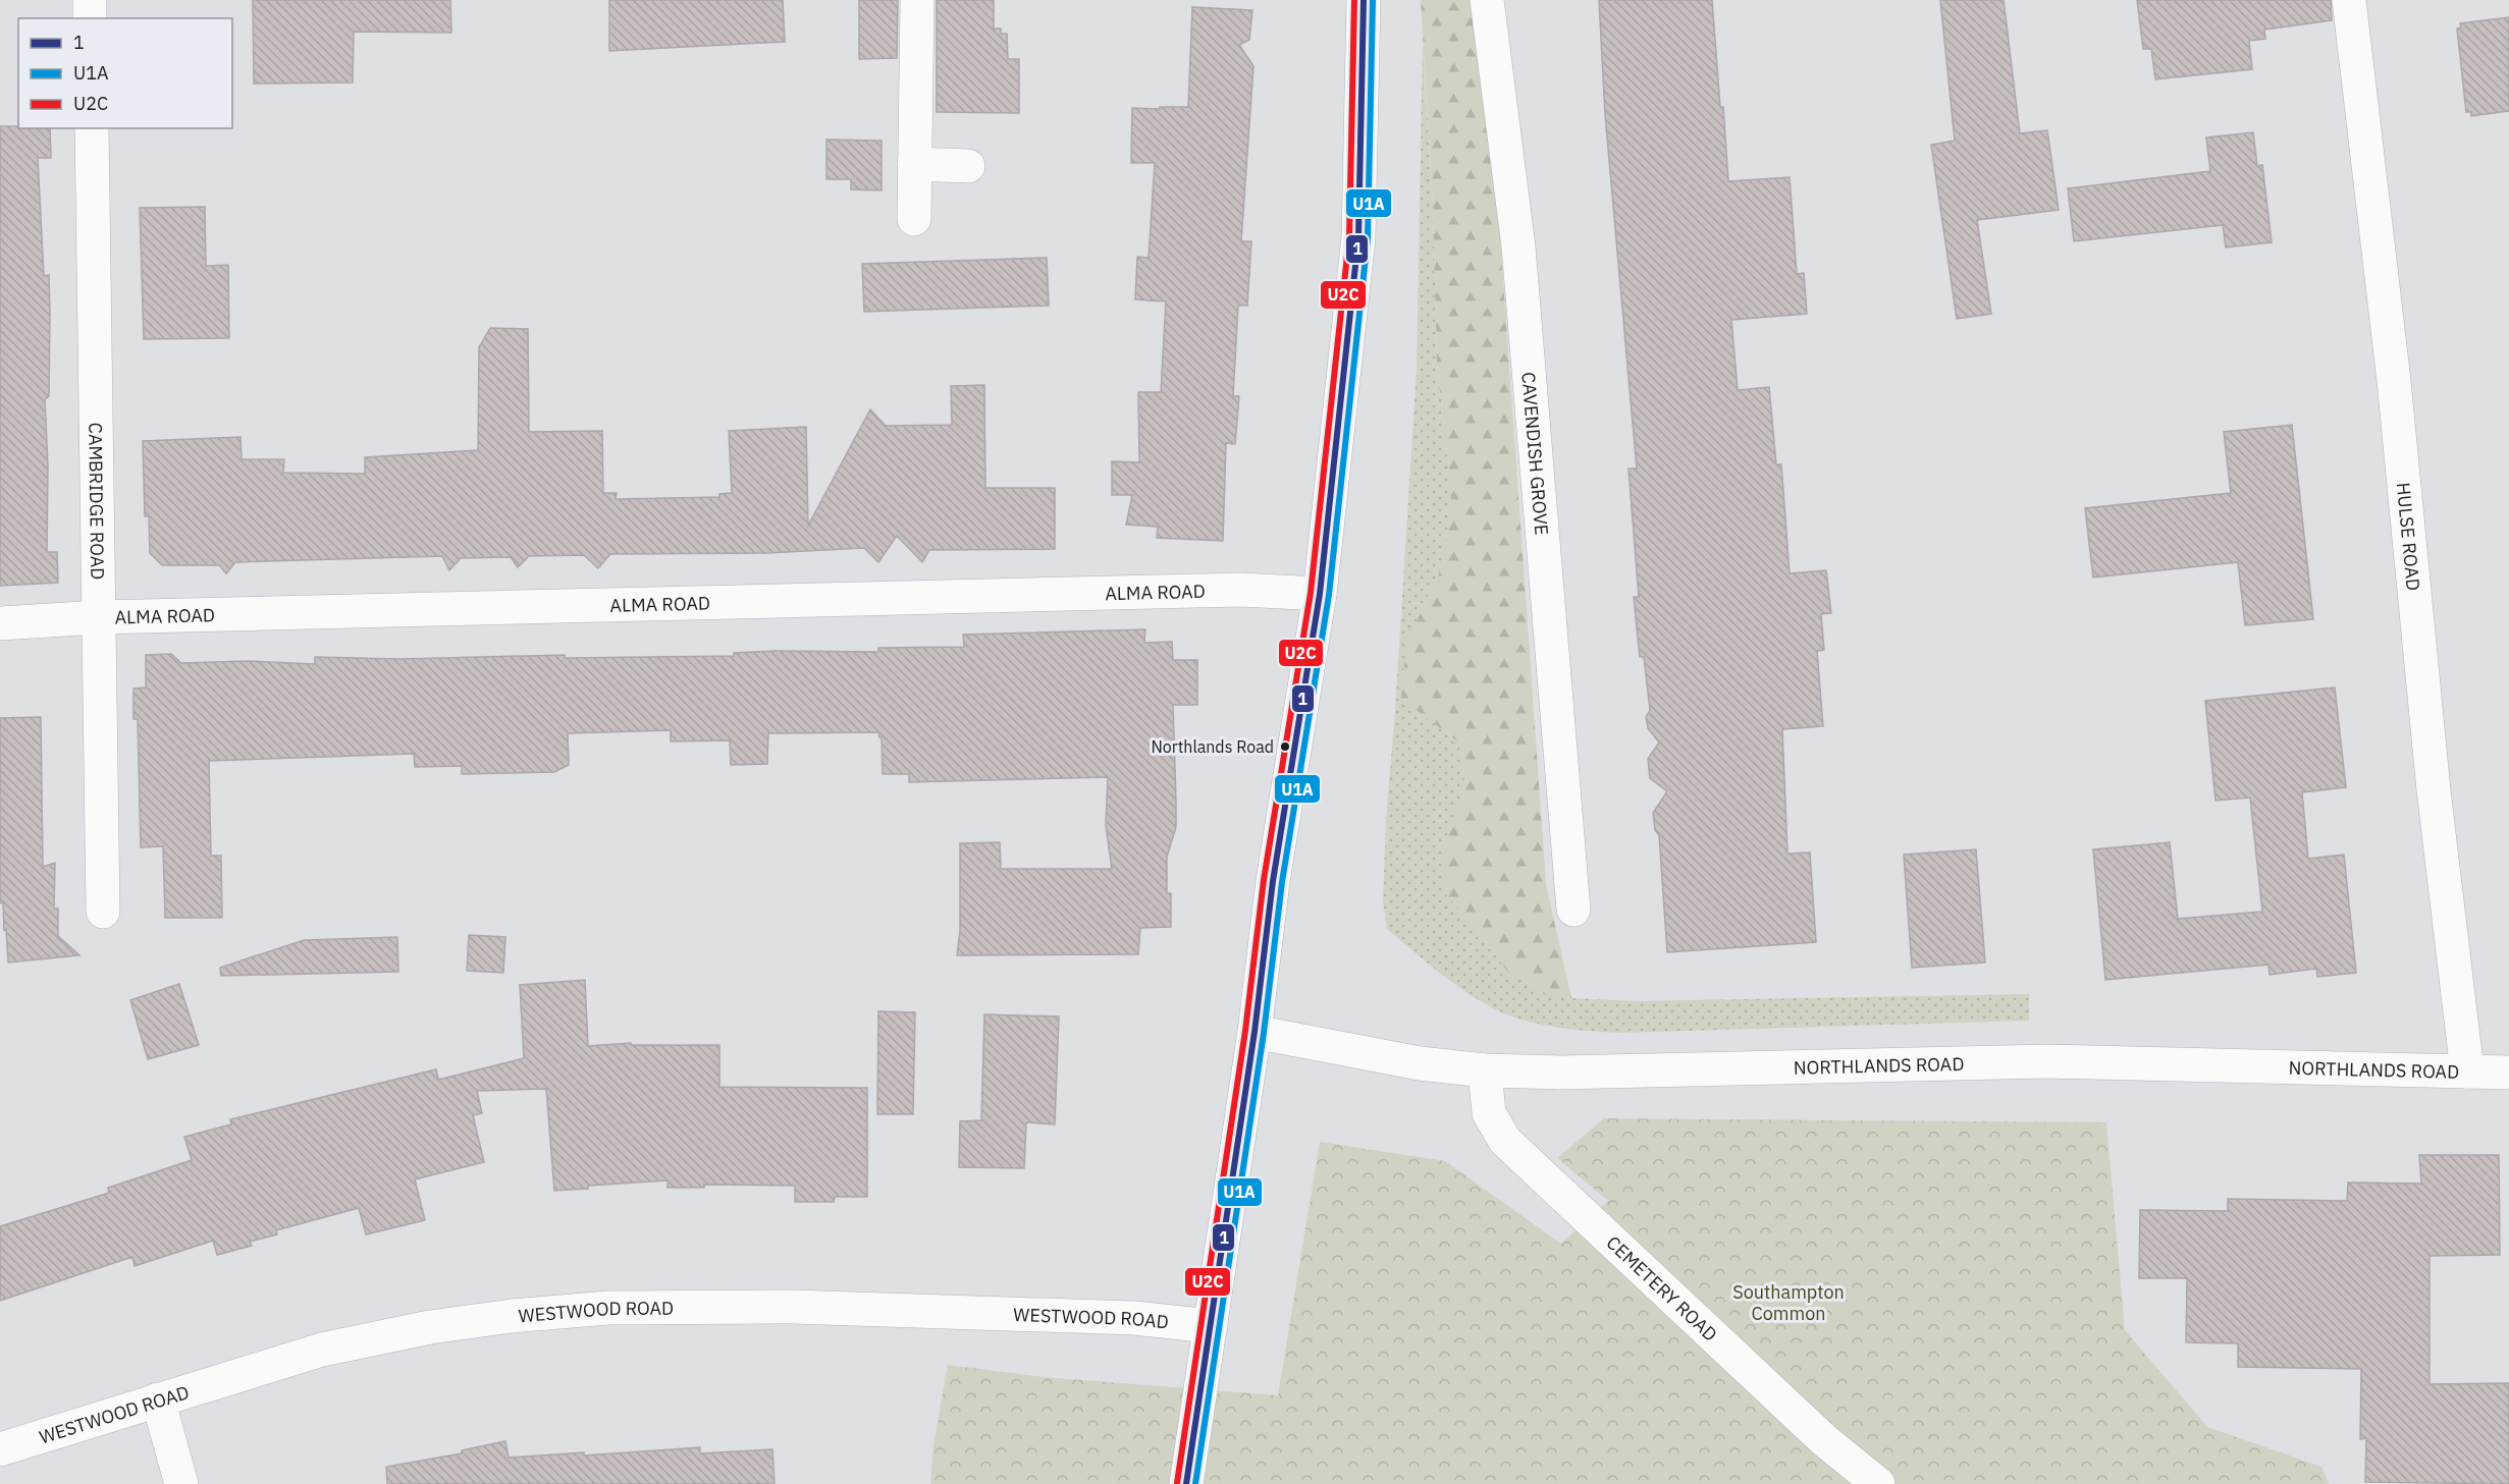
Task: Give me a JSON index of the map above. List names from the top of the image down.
{
  "streets": {
    "street": [
      "CAVENDISH GROVE",
      "CAMBRIDGE ROAD",
      "HULSE ROAD",
      "ALMA ROAD",
      "NORTHLANDS ROAD",
      "CEMETERY ROAD",
      "WESTWOOD ROAD"
    ]
  },
  "crossings": [
    ["CAMBRIDGE ROAD", "ALMA ROAD"],
    ["HULSE ROAD", "NORTHLANDS ROAD"],
    ["NORTHLANDS ROAD", "CEMETERY ROAD"]
  ],
  "parks": ["Southampton Common"],
  "places": ["Northlands Road"],
  "lines": ["transit line 1", "transit line U1A", "transit line U2C"],
  "legend": ["1", "U1A", "U2C"]
}
